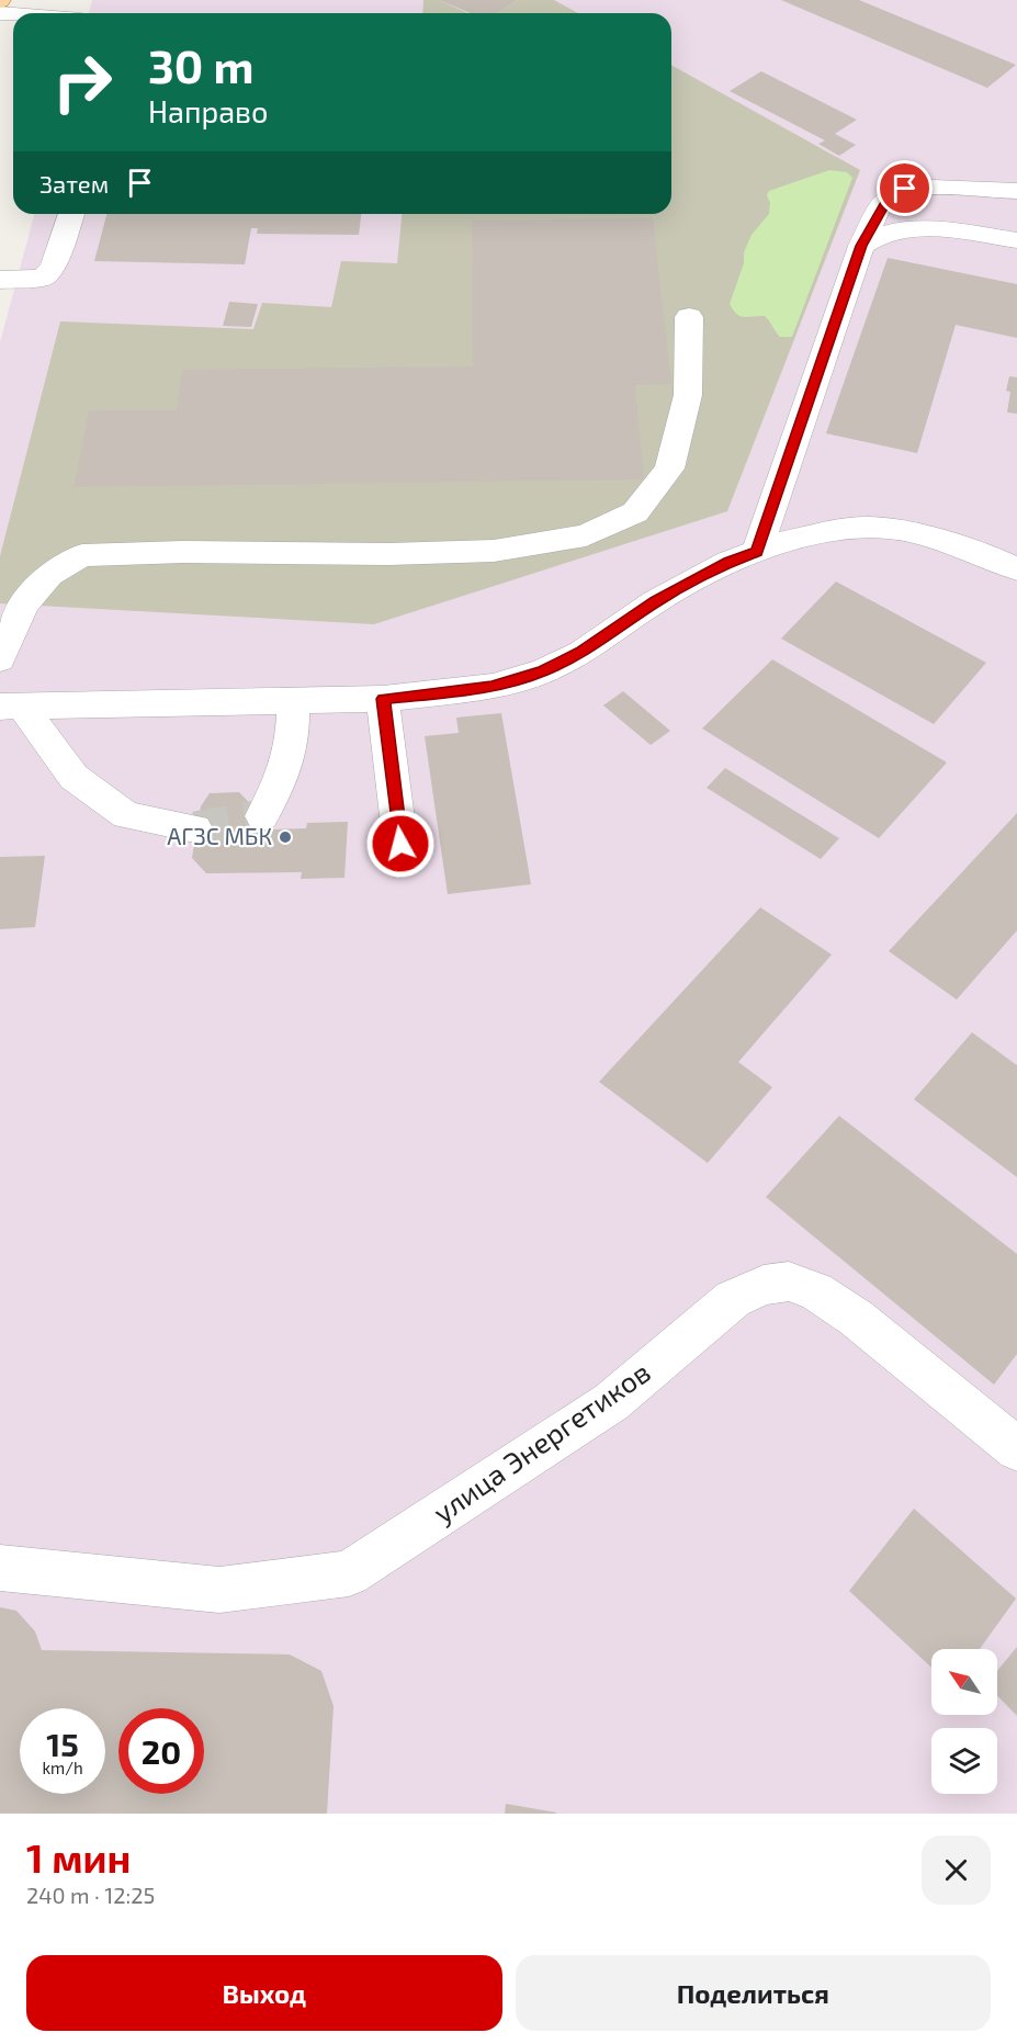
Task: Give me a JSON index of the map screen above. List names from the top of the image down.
{
  "streets": {
    "lane": ["улица Энергетиков"]
  },
  "places": ["АГЗС МБК"],
  "north": "top left",
  "page": {
    "turn": ["30 m", "Направо"],
    "then": "Затем",
    "speed": "15 km/h",
    "limit": "20",
    "heading": ["1 мин", "240 m · 12:25"],
    "buttons": ["Выход", "Поделиться"]
  }
}
